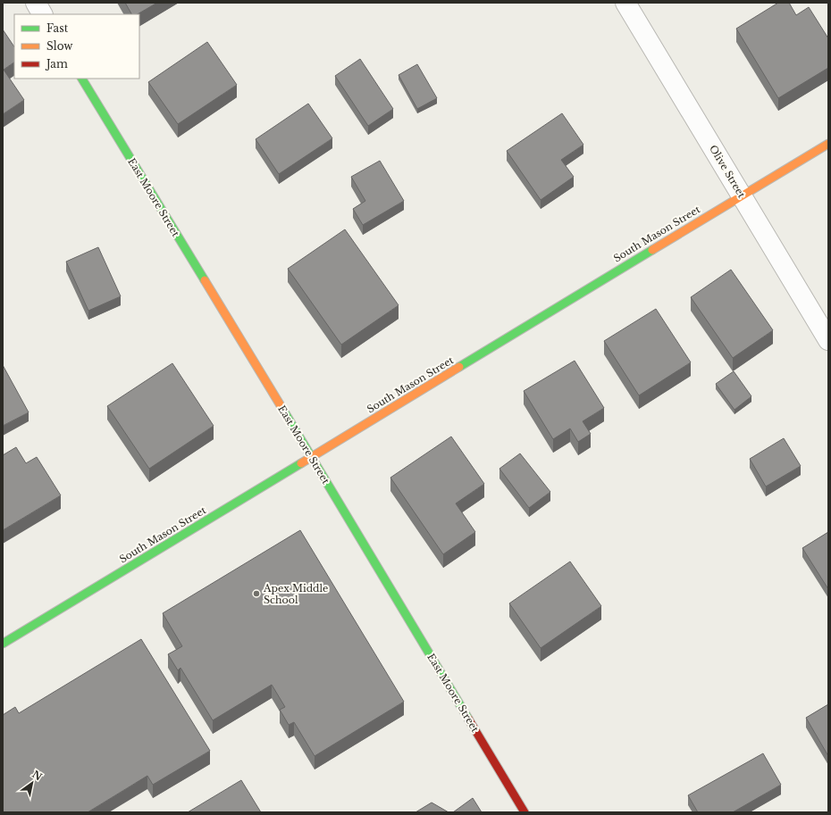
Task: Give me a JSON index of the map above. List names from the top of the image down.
{
  "streets": {
    "street": ["Olive Street", "East Moore Street", "South Mason Street"]
  },
  "crossings": [
    ["Olive Street", "South Mason Street"],
    ["East Moore Street", "South Mason Street"]
  ],
  "places": ["Apex Middle School"],
  "legend": ["Fast", "Slow", "Jam"],
  "north": "top right"
}
